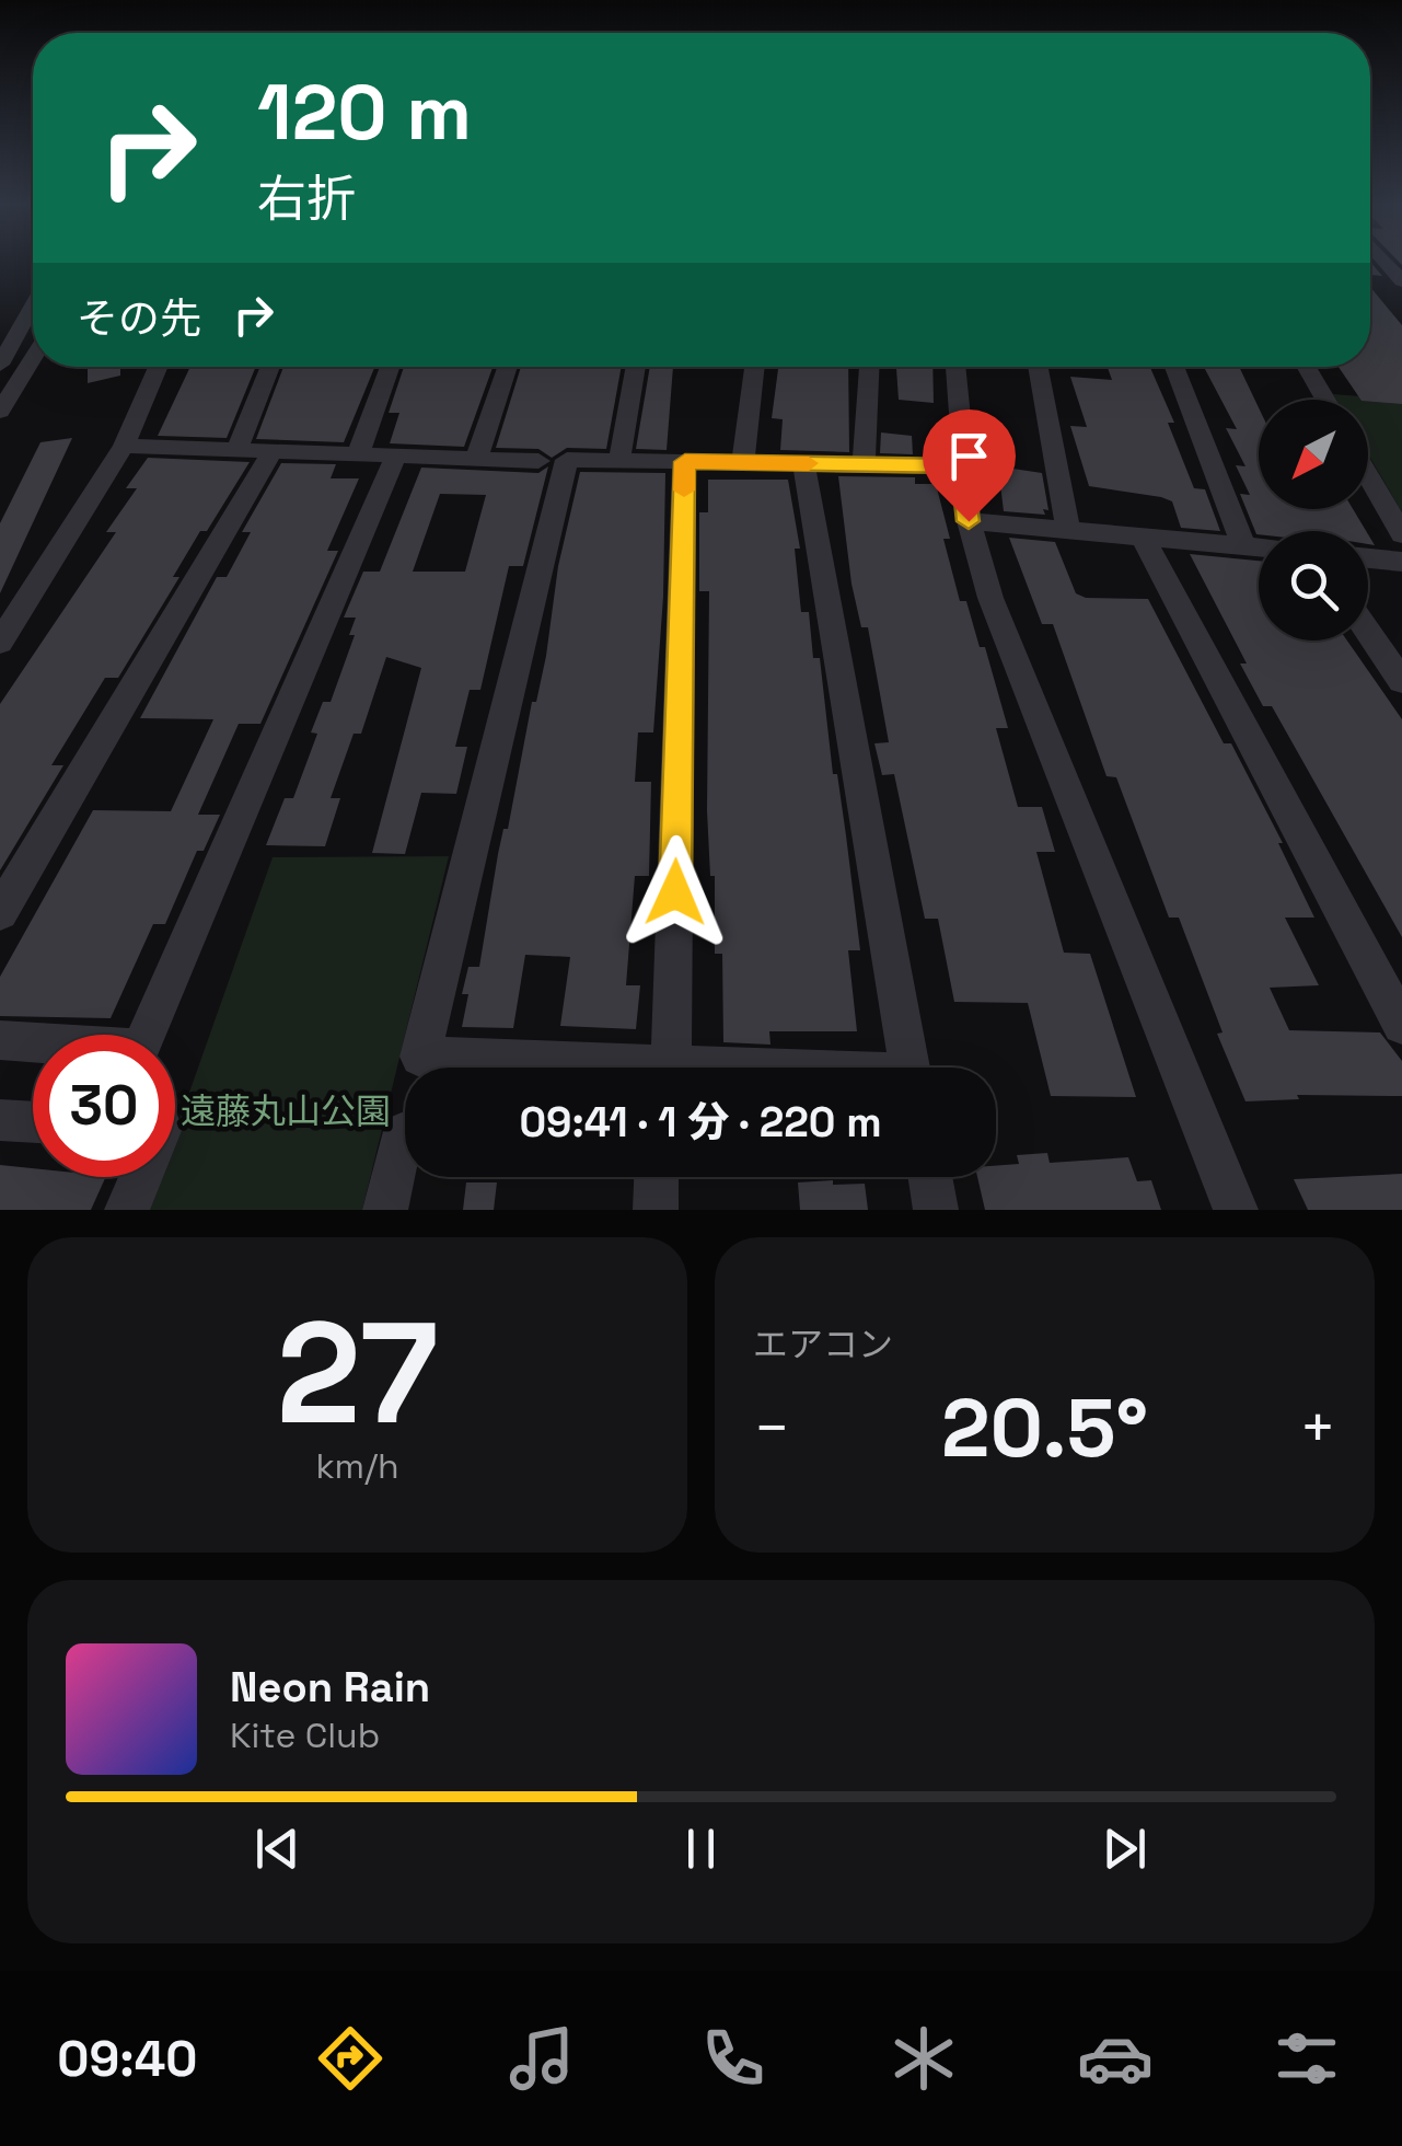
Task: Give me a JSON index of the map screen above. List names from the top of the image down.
{
  "parks": ["遠藤丸山公園"],
  "north": "bottom left",
  "page": {
    "turn": ["120 m", "右折"],
    "then": "その先",
    "limit": "30",
    "trip": "09:41 · 1 分 · 220 m",
    "tile": [
      ["27", "km/h"],
      "エアコン"
    ],
    "heat": ["−", "20.5°", "+"],
    "song": ["Neon Rain", "Kite Club"],
    "tabs": "09:40"
  }
}
